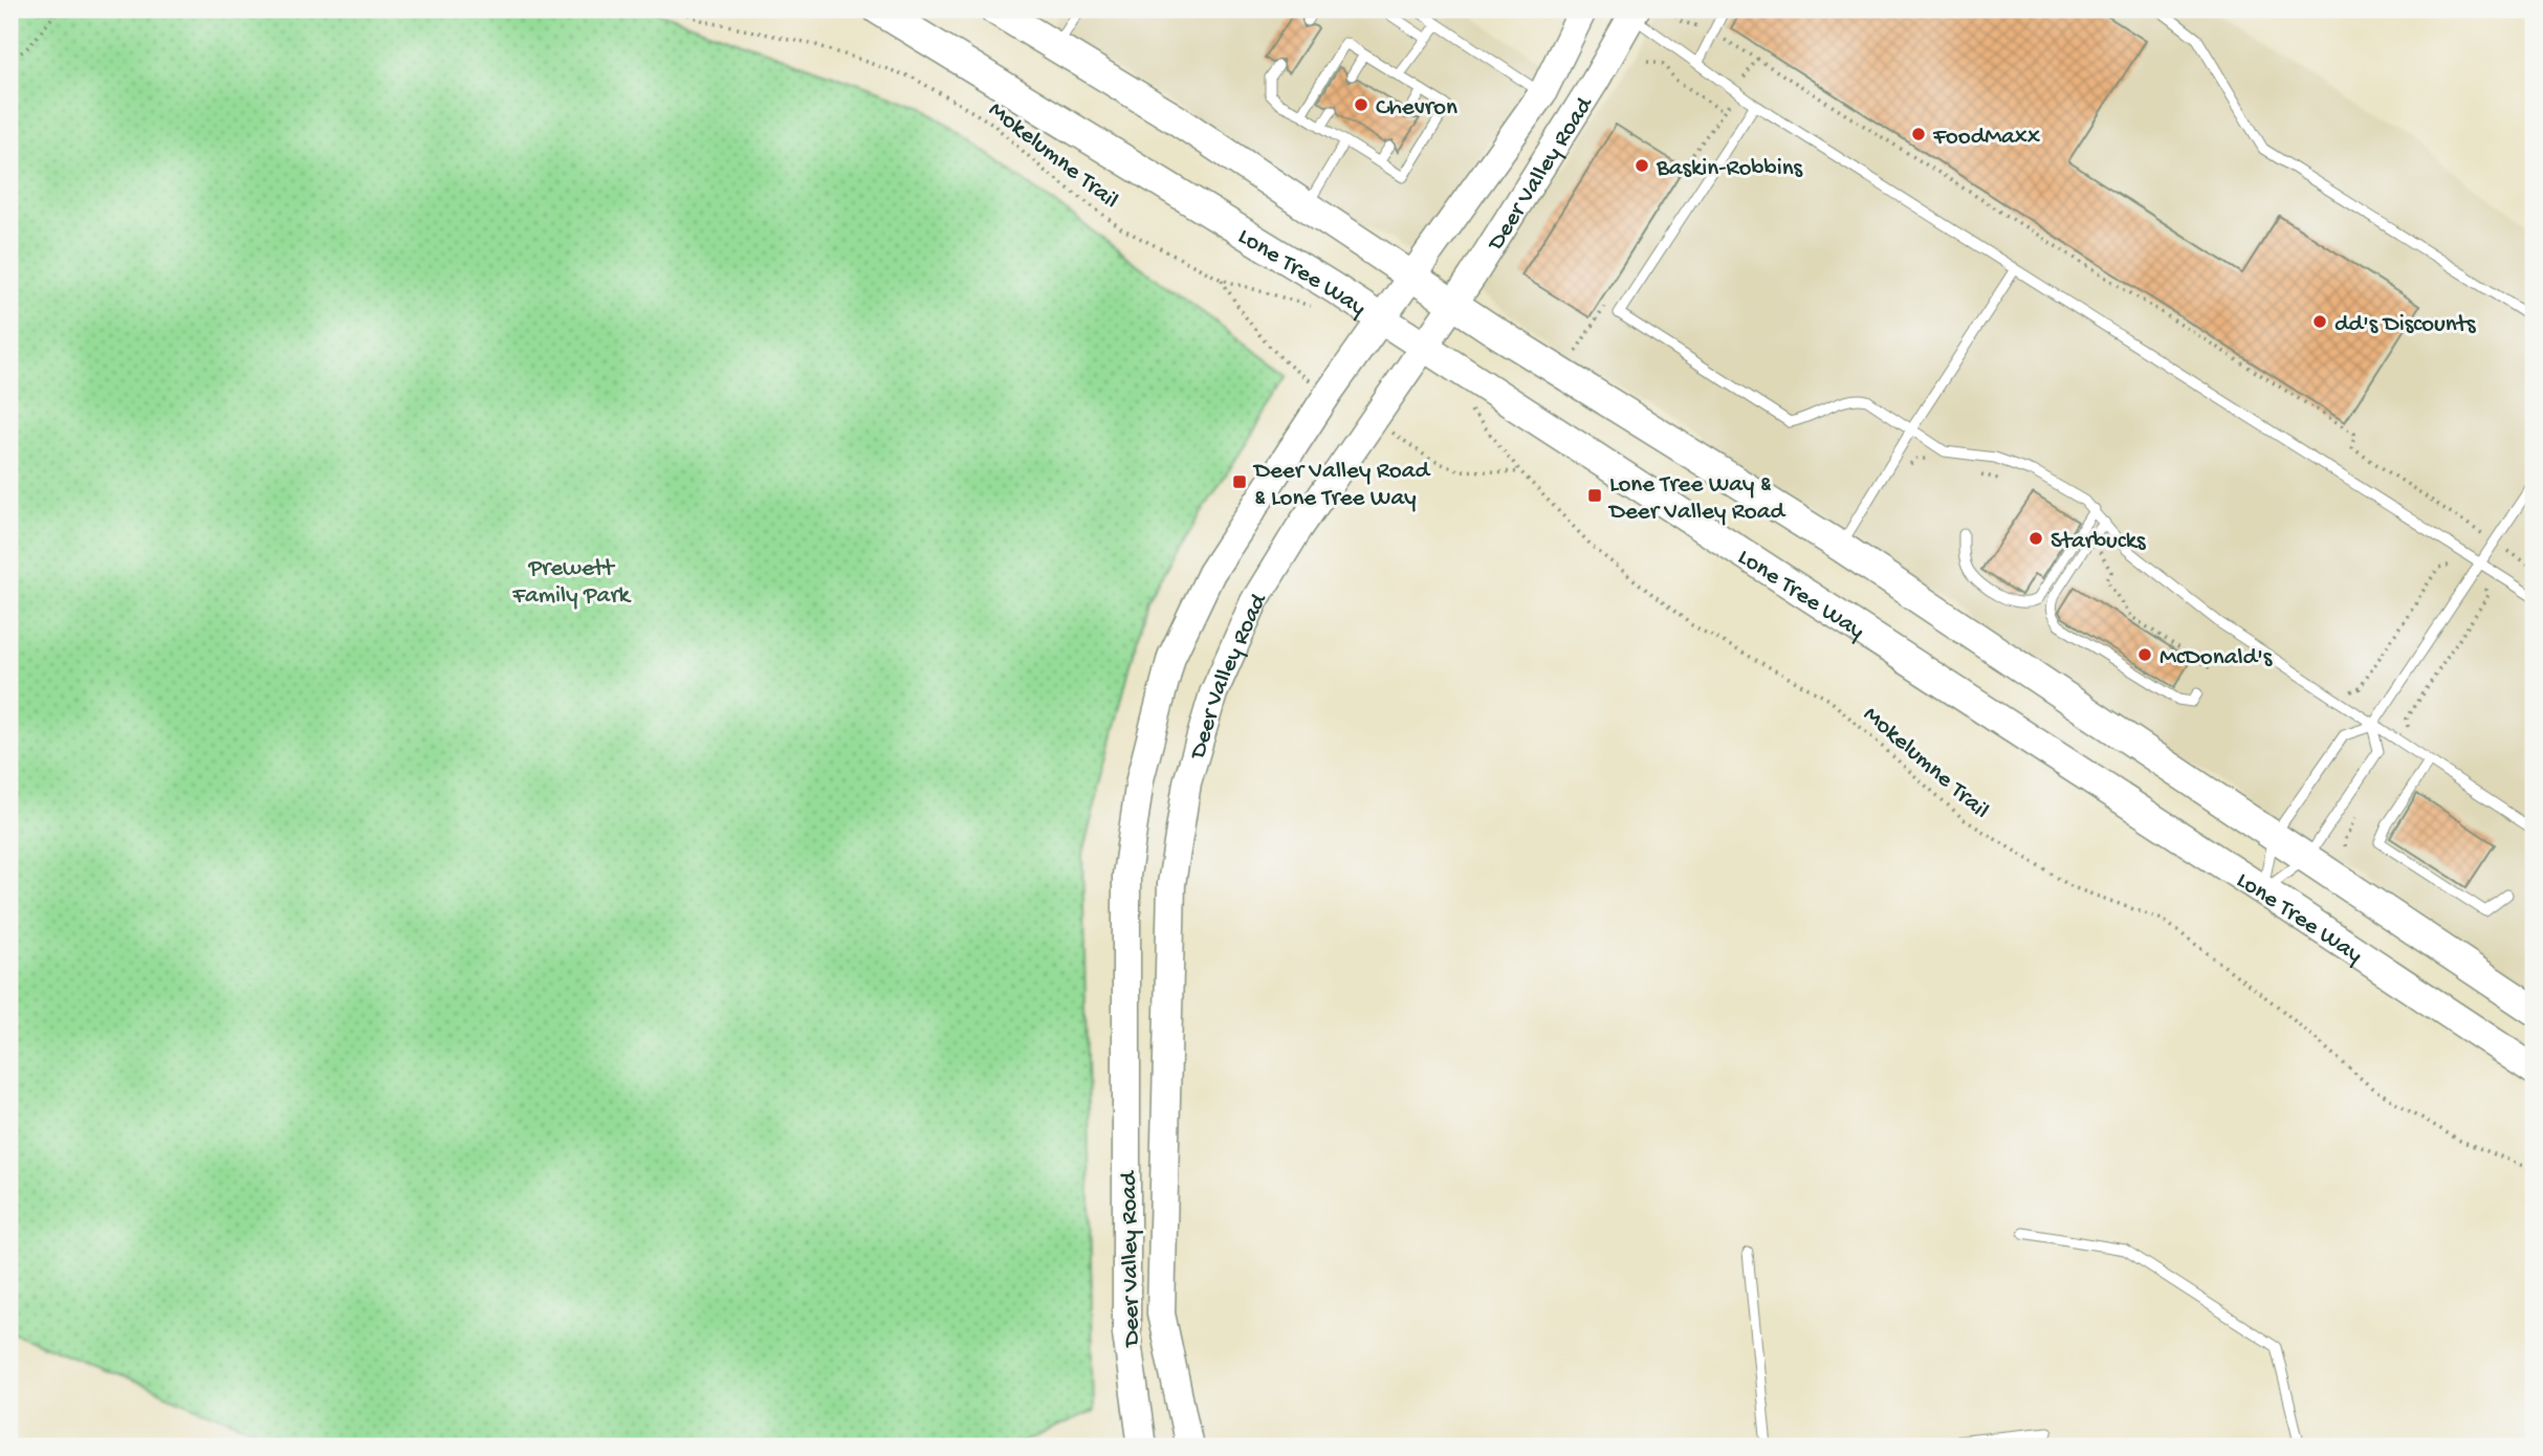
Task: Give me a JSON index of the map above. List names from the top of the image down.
{
  "streets": {
    "main road": ["Deer Valley Road", "Lone Tree Way"],
    "path": ["Mokelumne Trail"]
  },
  "crossings": [
    ["Deer Valley Road", "Lone Tree Way"]
  ],
  "parks": ["Prewett Family Park"],
  "places": {
    "other": [
      "Chevron",
      "FoodMaxx",
      "Baskin-Robbins",
      "dd's Discounts",
      "Starbucks",
      "McDonald's"
    ],
    "transit": ["Deer Valley Road & Lone Tree Way", "Lone Tree Way & Deer Valley Road"]
  }
}
